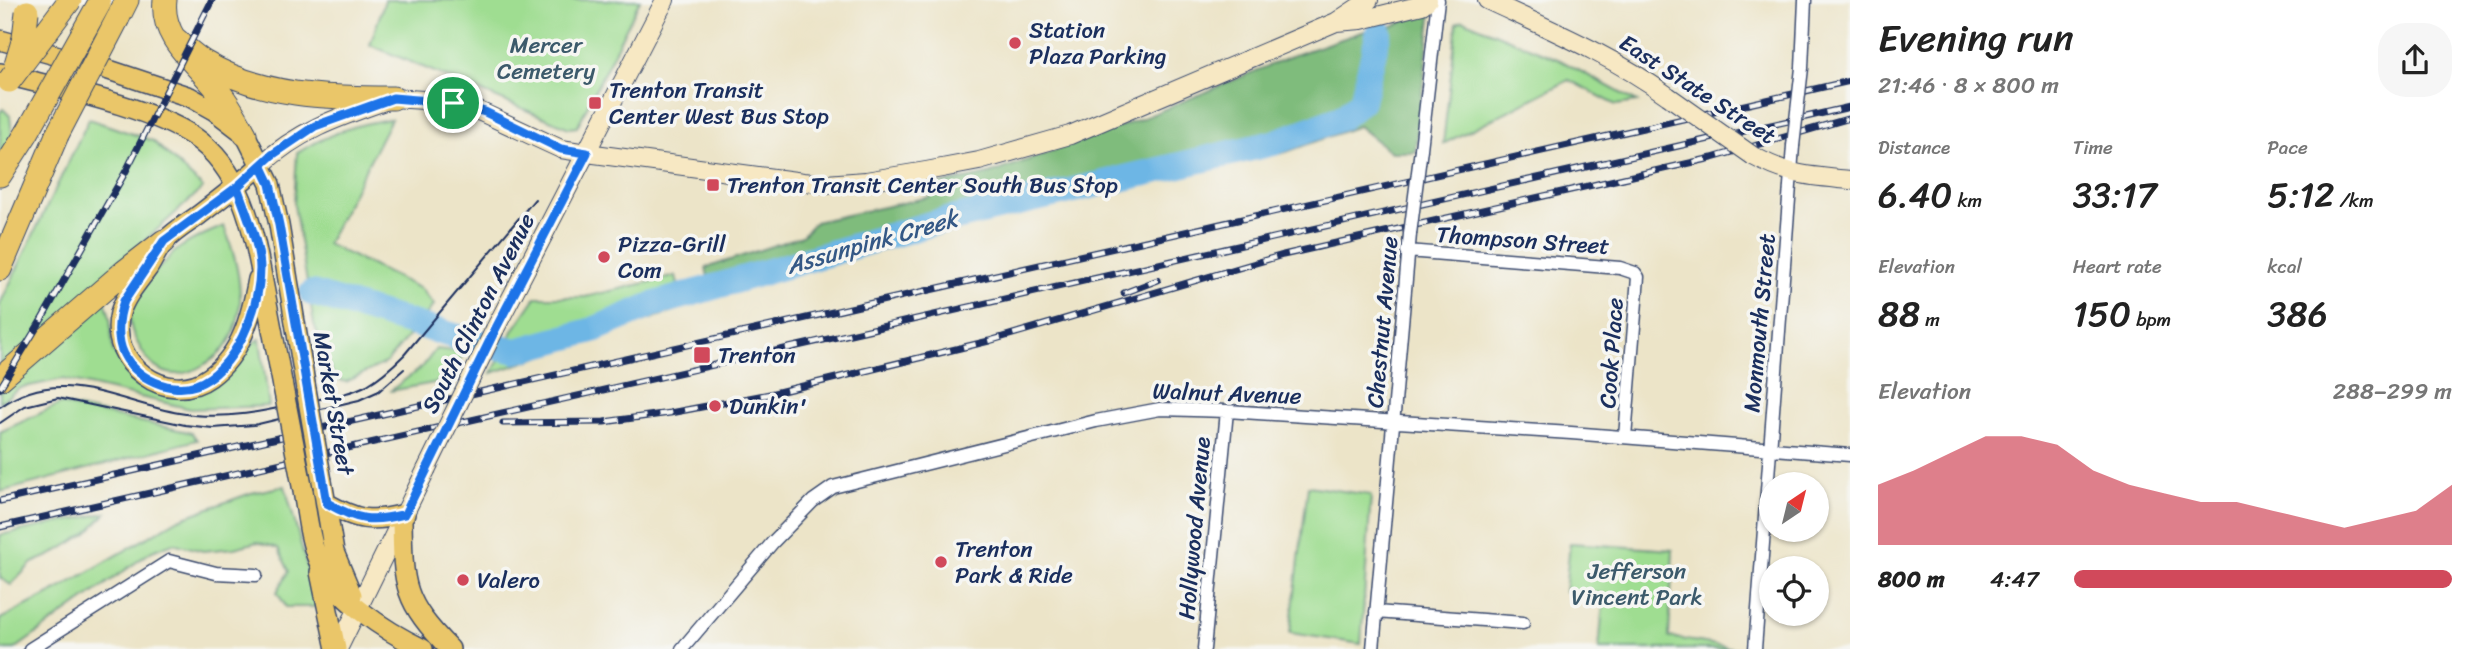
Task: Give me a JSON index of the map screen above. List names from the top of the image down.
{
  "streets": {
    "main road": ["Market Street"],
    "street": [
      "East State Street",
      "Thompson Street",
      "South Clinton Avenue",
      "Chestnut Avenue",
      "Monmouth Street",
      "Cook Place",
      "Walnut Avenue",
      "Hollywood Avenue"
    ]
  },
  "crossings": [
    ["East State Street", "Monmouth Street"],
    ["Thompson Street", "Chestnut Avenue"],
    ["Thompson Street", "Cook Place"],
    ["South Clinton Avenue", "Market Street"],
    ["Chestnut Avenue", "Walnut Avenue"],
    ["Monmouth Street", "Walnut Avenue"],
    ["Cook Place", "Walnut Avenue"],
    ["Walnut Avenue", "Hollywood Avenue"]
  ],
  "water": ["Assunpink Creek"],
  "parks": ["Mercer Cemetery", "Jefferson Vincent Park"],
  "places": {
    "other": [
      "Station Plaza Parking",
      "Pizza-Grill Com",
      "Dunkin'",
      "Trenton Park & Ride",
      "Valero"
    ],
    "transit": ["Trenton Transit Center West Bus Stop", "Trenton Transit Center South Bus Stop", "Trenton"]
  },
  "north": "top right",
  "page": {
    "heading": ["Evening run", "21:46 · 8 × 800 m"],
    "stats": [
      ["Distance", "6.40 km"],
      ["Time", "33:17"],
      ["Pace", "5:12 /km"],
      ["Elevation", "88 m"],
      ["Heart rate", "150 bpm"],
      ["kcal", "386"]
    ],
    "chart": ["Elevation", "288–299 m"],
    "list": [
      {
        "name": "800 m",
        "note": "4:47"
      }
    ]
  }
}
